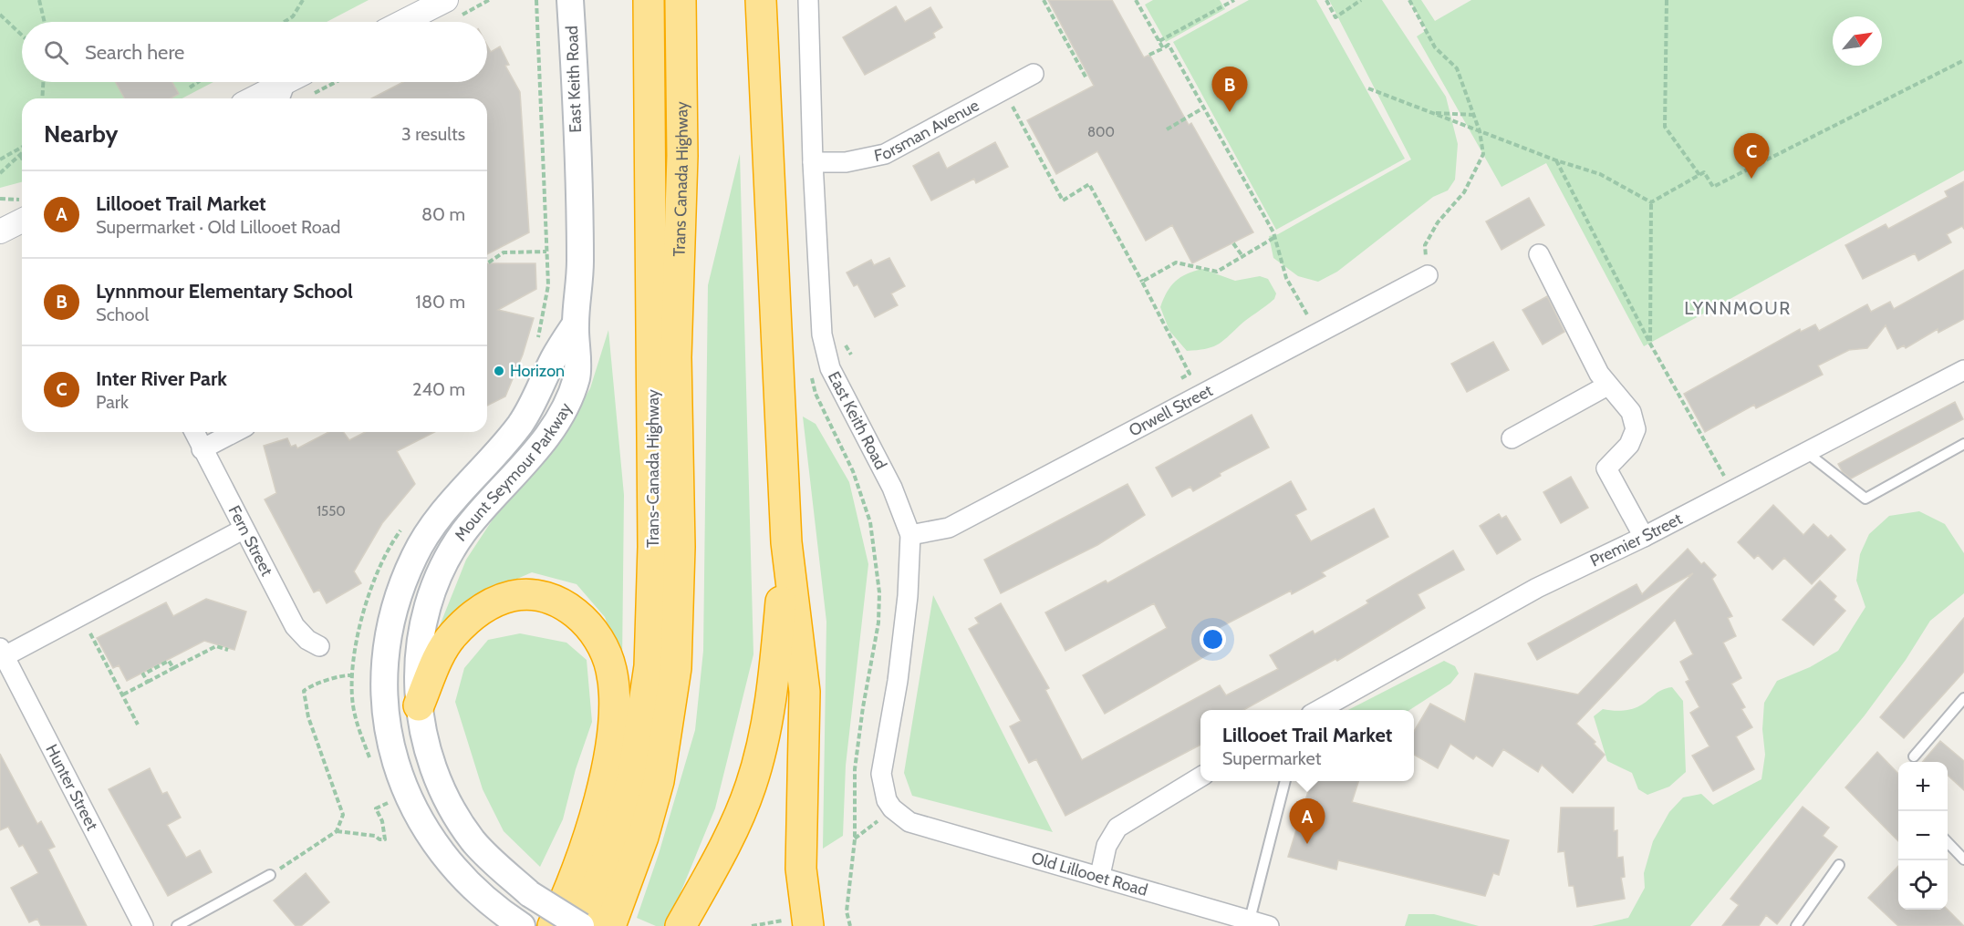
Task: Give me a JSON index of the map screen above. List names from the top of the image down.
{
  "streets": {
    "highway": ["Trans Canada Highway", "Trans-Canada Highway"],
    "main road": ["East Keith Road", "Mount Seymour Parkway"],
    "street": [
      "Forsman Avenue",
      "Orwell Street",
      "Premier Street",
      "Fern Street",
      "Hunter Street",
      "Old Lillooet Road"
    ]
  },
  "crossings": [
    ["East Keith Road", "Forsman Avenue"],
    ["East Keith Road", "Orwell Street"],
    ["East Keith Road", "Mount Seymour Parkway"],
    ["East Keith Road", "Old Lillooet Road"],
    ["Trans Canada Highway", "Trans-Canada Highway"],
    ["Trans-Canada Highway", "Mount Seymour Parkway"]
  ],
  "districts": ["LYNNMOUR"],
  "places": ["Horizon"],
  "house_numbers": ["800", "1550"],
  "north": "top right",
  "page": {
    "search": "Search here",
    "pins": ["B", "C", "A"],
    "heading": ["Nearby", "3 results"],
    "list": [
      {
        "mark": "A",
        "name": "Lillooet Trail Market",
        "note": "Supermarket · Old Lillooet Road",
        "value": "80 m"
      },
      {
        "mark": "B",
        "name": "Lynnmour Elementary School",
        "note": "School",
        "value": "180 m"
      },
      {
        "mark": "C",
        "name": "Inter River Park",
        "note": "Park",
        "value": "240 m"
      }
    ],
    "popup": ["Lillooet Trail Market", "Supermarket"],
    "map_buttons": ["+", "−"]
  }
}
